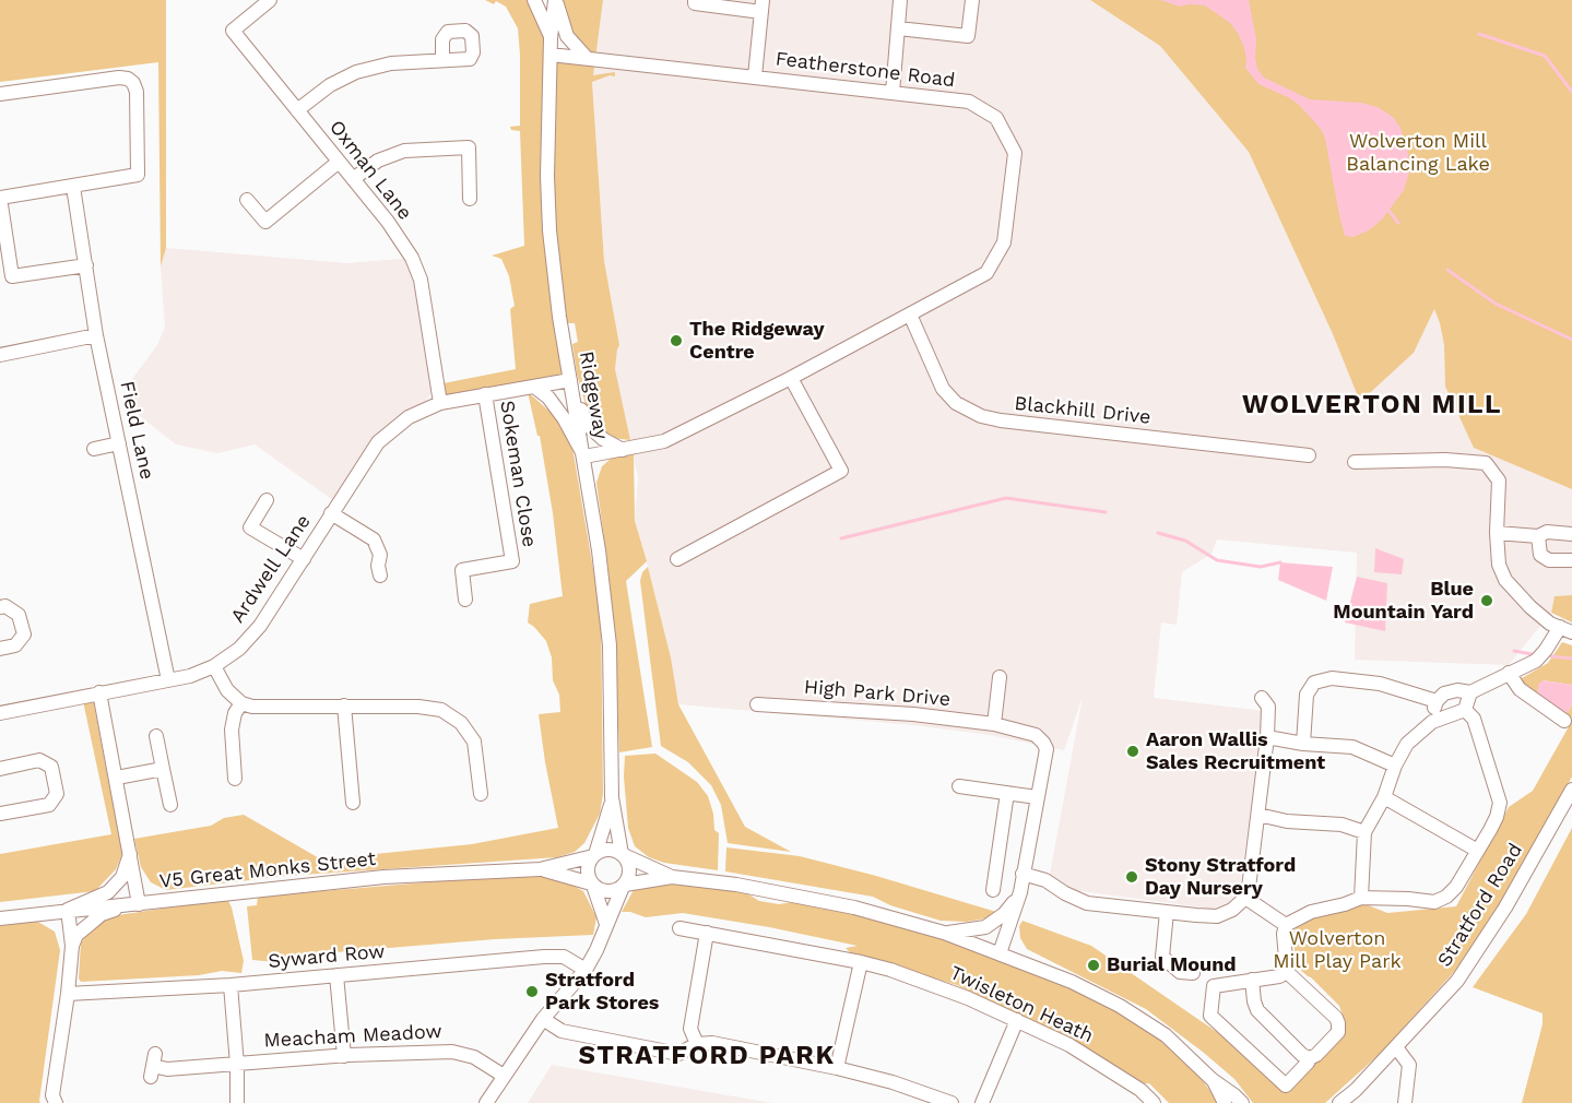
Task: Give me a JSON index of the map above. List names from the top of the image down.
{
  "streets": {
    "street": [
      "Featherstone Road",
      "Oxman Lane",
      "Ridgeway",
      "Blackhill Drive",
      "Field Lane",
      "Sokeman Close",
      "Ardwell Lane",
      "High Park Drive",
      "V5 Great Monks Street",
      "Stratford Road",
      "Syward Row",
      "Twisleton Heath",
      "Meacham Meadow"
    ]
  },
  "crossings": [
    ["Featherstone Road", "Ridgeway"],
    ["Featherstone Road", "Blackhill Drive"],
    ["Oxman Lane", "Ardwell Lane"],
    ["Ridgeway", "Ardwell Lane"],
    ["Ridgeway", "V5 Great Monks Street"],
    ["Field Lane", "Ardwell Lane"],
    ["Sokeman Close", "Ardwell Lane"]
  ],
  "districts": ["WOLVERTON MILL", "STRATFORD PARK"],
  "parks": ["Wolverton Mill Balancing Lake", "Wolverton Mill Play Park"],
  "places": [
    "The Ridgeway Centre",
    "Blue Mountain Yard",
    "Aaron Wallis Sales Recruitment",
    "Stony Stratford Day Nursery",
    "Burial Mound",
    "Stratford Park Stores"
  ]
}
